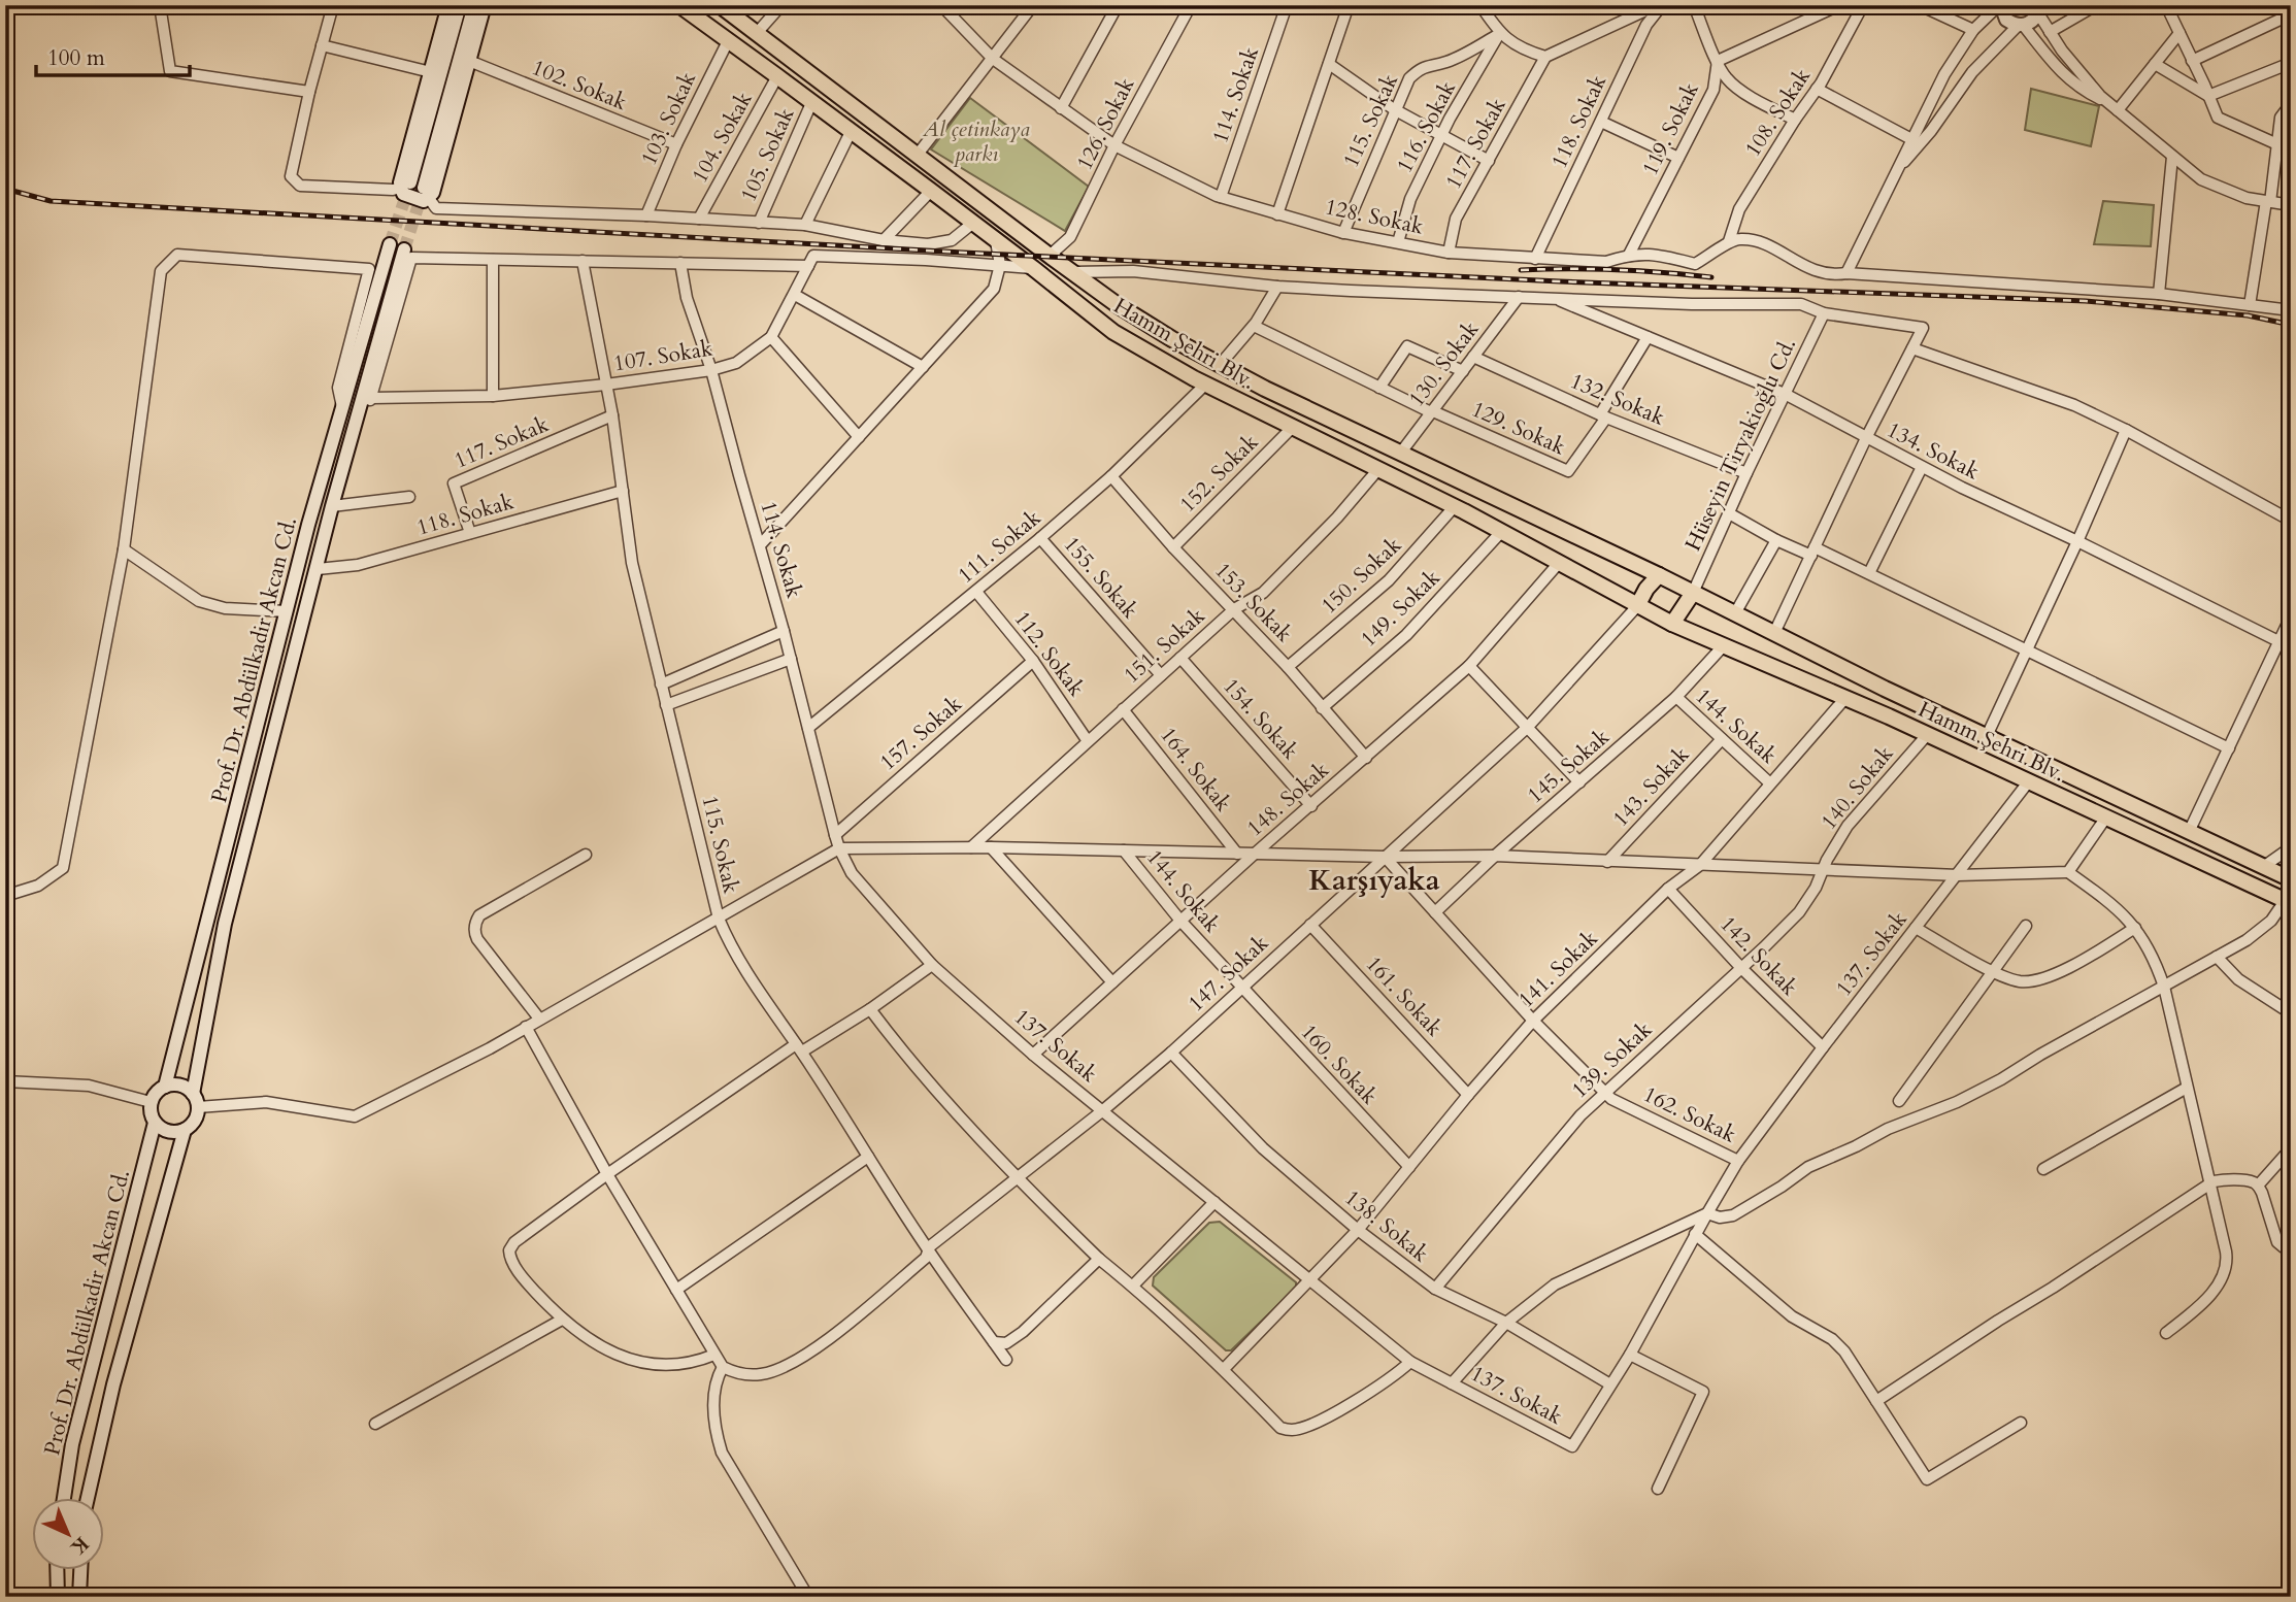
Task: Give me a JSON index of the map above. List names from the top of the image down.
{
  "streets": {
    "main road": ["Hamm Şehri Blv.", "Prof. Dr. Abdülkadir Akcan Cd."],
    "street": [
      "102. Sokak",
      "114. Sokak",
      "108. Sokak",
      "103. Sokak",
      "115. Sokak",
      "118. Sokak",
      "126. Sokak",
      "116. Sokak",
      "119. Sokak",
      "104. Sokak",
      "117. Sokak",
      "105. Sokak",
      "128. Sokak",
      "107. Sokak",
      "130. Sokak",
      "132. Sokak",
      "129. Sokak",
      "Hüseyin Tiryakioğlu Cd.",
      "134. Sokak",
      "152. Sokak",
      "111. Sokak",
      "150. Sokak",
      "155. Sokak",
      "153. Sokak",
      "149. Sokak",
      "151. Sokak",
      "112. Sokak",
      "154. Sokak",
      "144. Sokak",
      "157. Sokak",
      "145. Sokak",
      "164. Sokak",
      "143. Sokak",
      "140. Sokak",
      "148. Sokak",
      "137. Sokak",
      "142. Sokak",
      "141. Sokak",
      "147. Sokak",
      "161. Sokak",
      "139. Sokak",
      "160. Sokak",
      "162. Sokak",
      "138. Sokak"
    ]
  },
  "crossings": [
    ["102. Sokak", "103. Sokak"],
    ["114. Sokak", "128. Sokak"],
    ["114. Sokak", "107. Sokak"],
    ["114. Sokak", "111. Sokak"],
    ["114. Sokak", "157. Sokak"],
    ["114. Sokak", "137. Sokak"],
    ["108. Sokak", "128. Sokak"],
    ["103. Sokak", "Hamm Şehri Blv."],
    ["115. Sokak", "118. Sokak"],
    ["115. Sokak", "116. Sokak"],
    ["115. Sokak", "117. Sokak"],
    ["115. Sokak", "128. Sokak"],
    ["115. Sokak", "107. Sokak"],
    ["115. Sokak", "147. Sokak"],
    ["118. Sokak", "117. Sokak"],
    ["118. Sokak", "128. Sokak"],
    ["118. Sokak", "Prof. Dr. Abdülkadir Akcan Cd."],
    ["126. Sokak", "128. Sokak"],
    ["126. Sokak", "Hamm Şehri Blv."],
    ["116. Sokak", "128. Sokak"],
    ["119. Sokak", "128. Sokak"],
    ["104. Sokak", "Hamm Şehri Blv."],
    ["117. Sokak", "128. Sokak"],
    ["105. Sokak", "Hamm Şehri Blv."],
    ["Hamm Şehri Blv.", "130. Sokak"],
    ["Hamm Şehri Blv.", "Hüseyin Tiryakioğlu Cd."],
    ["Hamm Şehri Blv.", "152. Sokak"],
    ["Hamm Şehri Blv.", "111. Sokak"],
    ["Hamm Şehri Blv.", "150. Sokak"],
    ["Hamm Şehri Blv.", "149. Sokak"],
    ["Hamm Şehri Blv.", "151. Sokak"],
    ["Hamm Şehri Blv.", "145. Sokak"],
    ["Hamm Şehri Blv.", "140. Sokak"],
    ["Hamm Şehri Blv.", "148. Sokak"],
    ["Hamm Şehri Blv.", "137. Sokak"],
    ["Hamm Şehri Blv.", "141. Sokak"],
    ["Hamm Şehri Blv.", "147. Sokak"],
    ["130. Sokak", "132. Sokak"],
    ["130. Sokak", "129. Sokak"],
    ["132. Sokak", "129. Sokak"],
    ["132. Sokak", "Hüseyin Tiryakioğlu Cd."],
    ["Hüseyin Tiryakioğlu Cd.", "134. Sokak"],
    ["152. Sokak", "153. Sokak"],
    ["111. Sokak", "155. Sokak"],
    ["111. Sokak", "153. Sokak"],
    ["111. Sokak", "112. Sokak"],
    ["150. Sokak", "153. Sokak"],
    ["155. Sokak", "151. Sokak"],
    ["153. Sokak", "149. Sokak"],
    ["153. Sokak", "151. Sokak"],
    ["153. Sokak", "148. Sokak"],
    ["151. Sokak", "112. Sokak"],
    ["151. Sokak", "154. Sokak"],
    ["151. Sokak", "164. Sokak"],
    ["112. Sokak", "157. Sokak"],
    ["154. Sokak", "148. Sokak"],
    ["144. Sokak", "145. Sokak"],
    ["144. Sokak", "143. Sokak"],
    ["144. Sokak", "148. Sokak"],
    ["144. Sokak", "141. Sokak"],
    ["144. Sokak", "147. Sokak"],
    ["144. Sokak", "160. Sokak"],
    ["145. Sokak", "162. Sokak"],
    ["140. Sokak", "139. Sokak"],
    ["148. Sokak", "137. Sokak"],
    ["137. Sokak", "142. Sokak"],
    ["137. Sokak", "141. Sokak"],
    ["137. Sokak", "147. Sokak"],
    ["137. Sokak", "162. Sokak"],
    ["137. Sokak", "138. Sokak"],
    ["142. Sokak", "141. Sokak"],
    ["142. Sokak", "139. Sokak"],
    ["141. Sokak", "161. Sokak"],
    ["141. Sokak", "160. Sokak"],
    ["141. Sokak", "162. Sokak"],
    ["141. Sokak", "138. Sokak"],
    ["147. Sokak", "161. Sokak"],
    ["147. Sokak", "160. Sokak"],
    ["147. Sokak", "162. Sokak"],
    ["147. Sokak", "138. Sokak"],
    ["139. Sokak", "162. Sokak"],
    ["139. Sokak", "138. Sokak"]
  ],
  "districts": ["Karşıyaka"],
  "parks": ["Al çetinkaya parkı"],
  "scale_bar": "100 m",
  "north": "bottom right"
}
